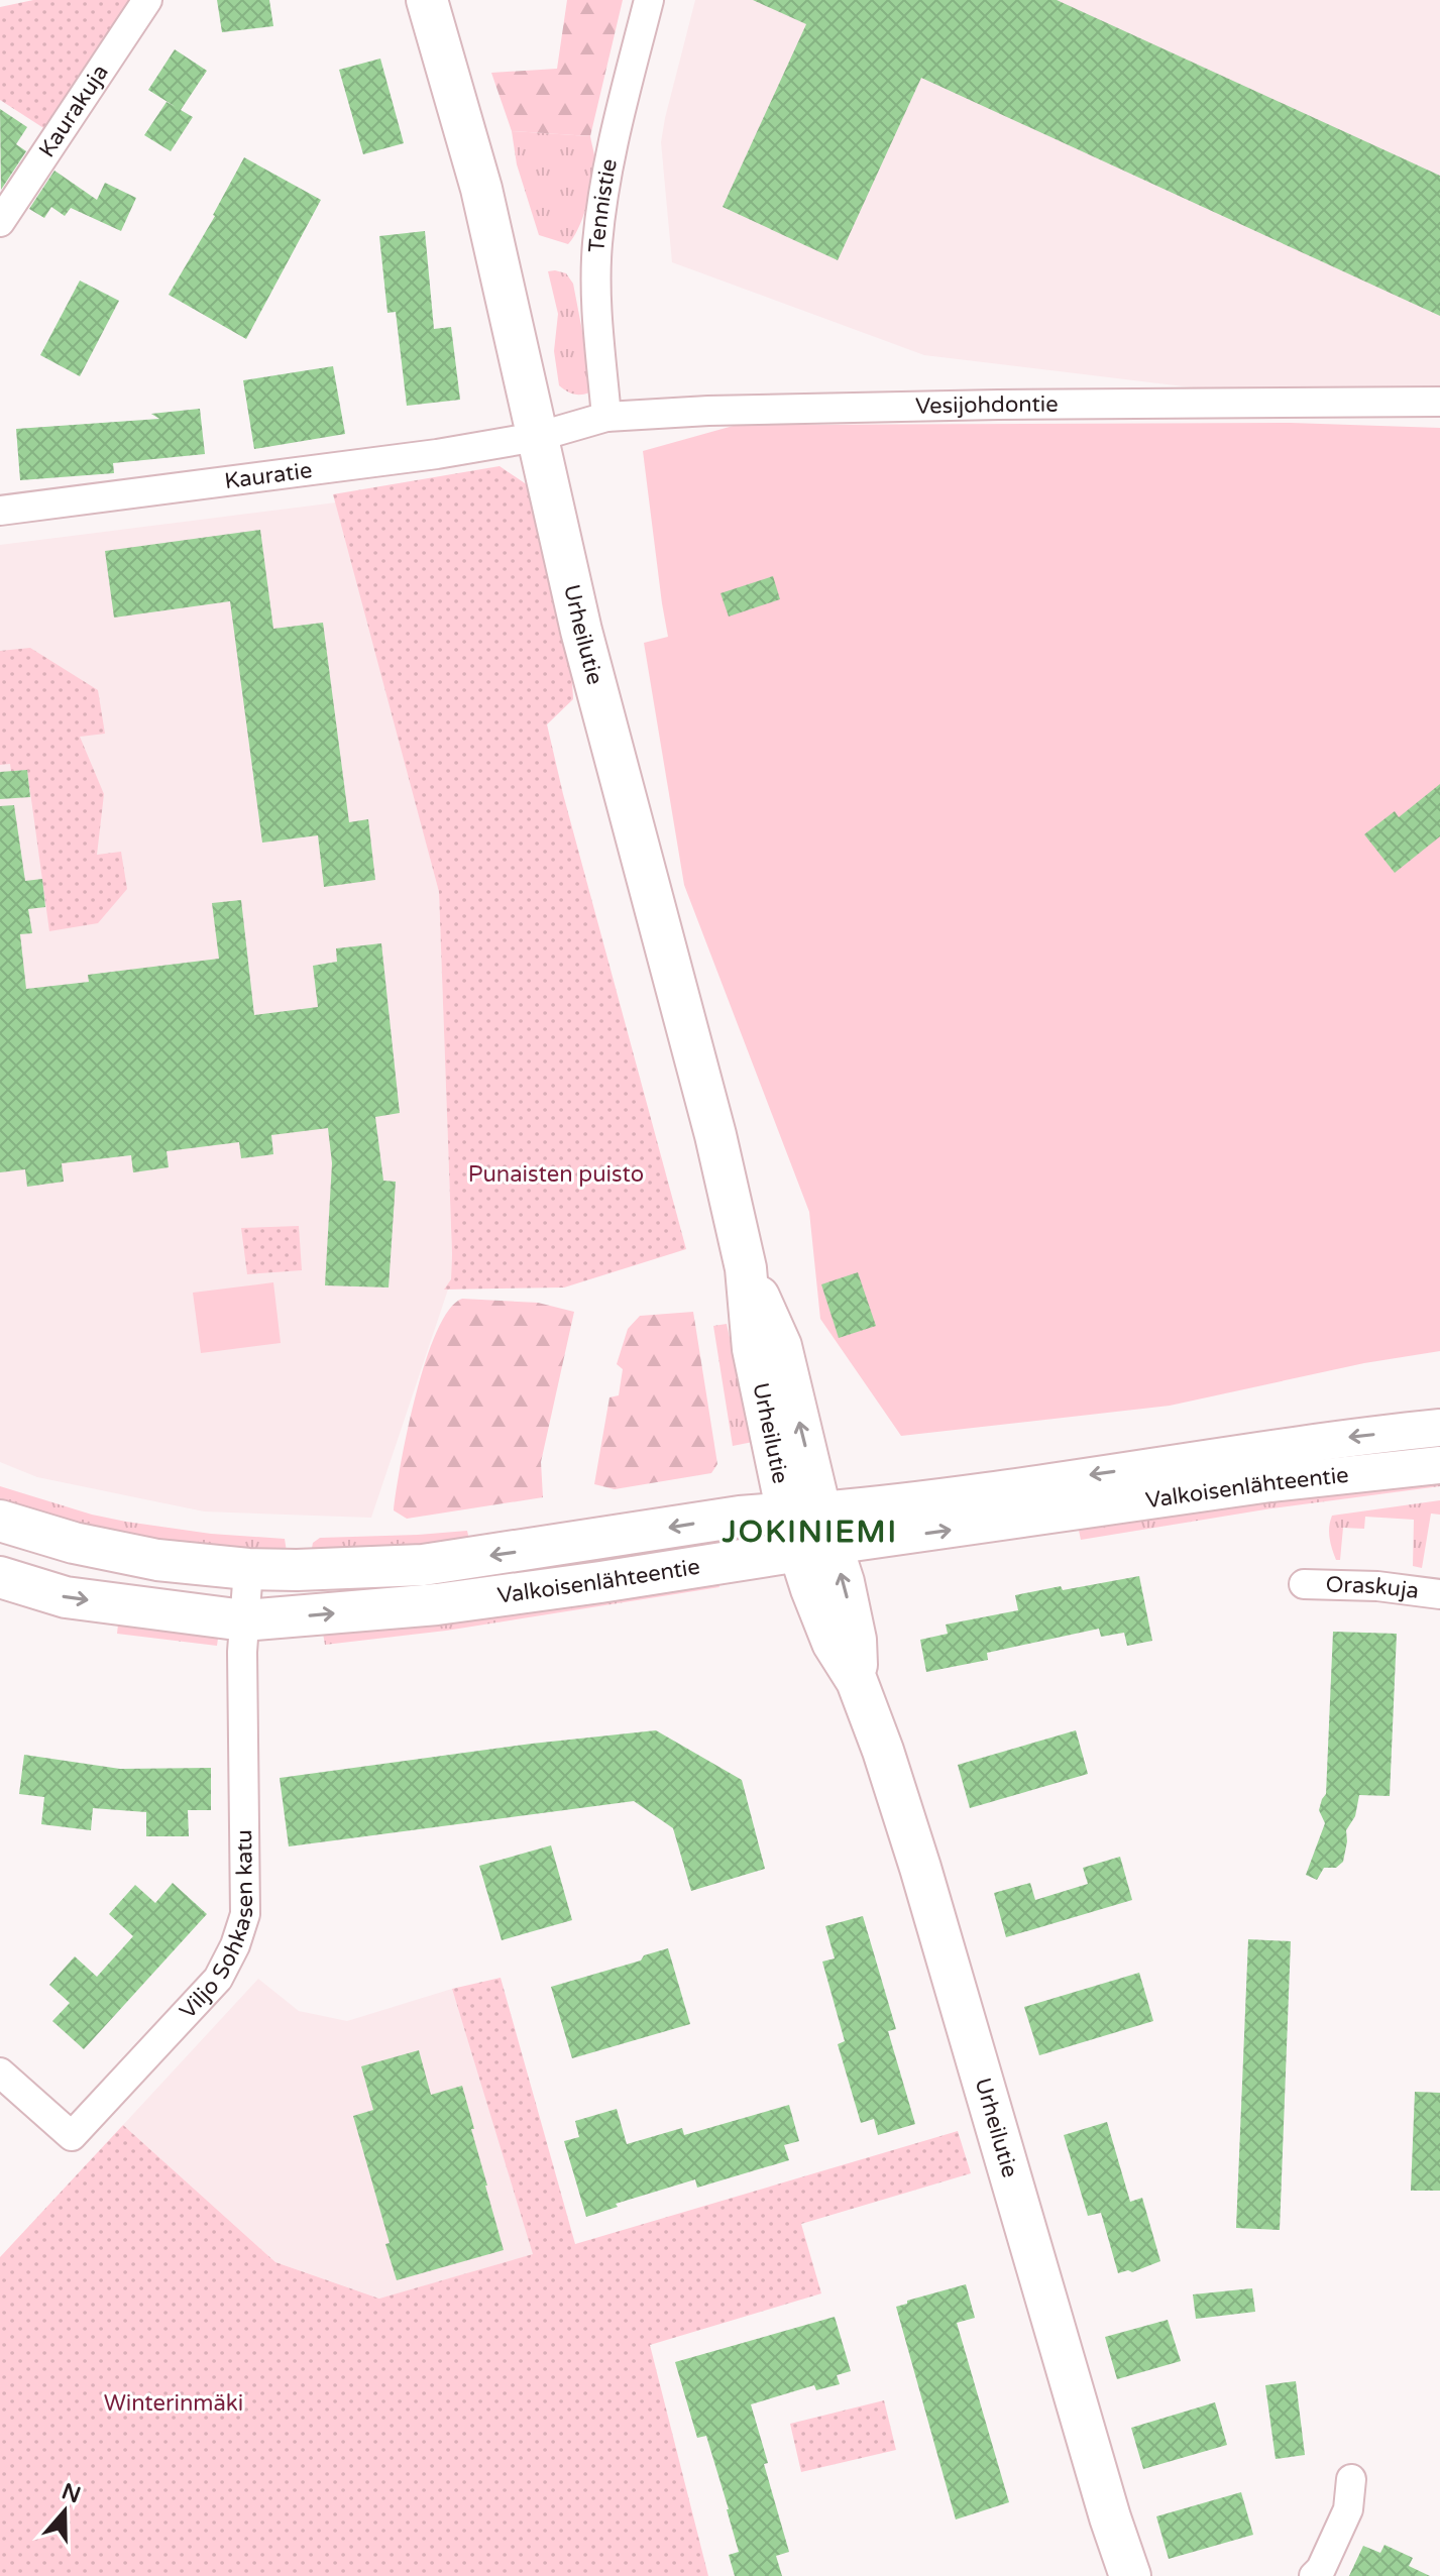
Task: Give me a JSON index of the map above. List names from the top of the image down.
{
  "streets": {
    "main road": ["Urheilutie", "Valkoisenlähteentie"],
    "street": [
      "Kaurakuja",
      "Tennistie",
      "Vesijohdontie",
      "Kauratie",
      "Oraskuja",
      "Viljo Sohkasen katu"
    ]
  },
  "crossings": [
    ["Tennistie", "Vesijohdontie"],
    ["Vesijohdontie", "Kauratie"],
    ["Vesijohdontie", "Urheilutie"],
    ["Kauratie", "Urheilutie"],
    ["Urheilutie", "Valkoisenlähteentie"],
    ["Valkoisenlähteentie", "Viljo Sohkasen katu"]
  ],
  "districts": ["JOKINIEMI"],
  "parks": ["Punaisten puisto", "Winterinmäki"],
  "north": "top"
}
